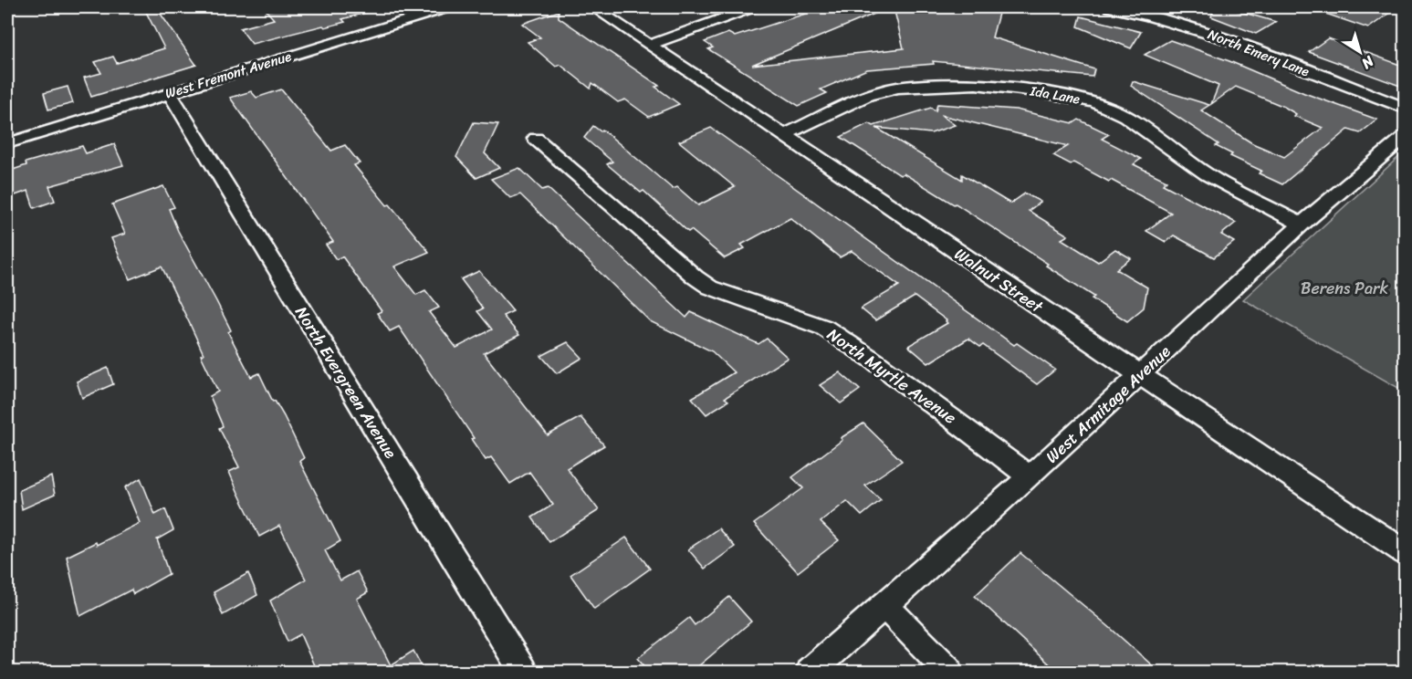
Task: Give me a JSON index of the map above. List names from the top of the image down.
{
  "streets": {
    "street": [
      "North Emery Lane",
      "West Fremont Avenue",
      "Ida Lane",
      "Walnut Street",
      "North Myrtle Avenue",
      "North Evergreen Avenue",
      "West Armitage Avenue"
    ]
  },
  "crossings": [
    ["West Fremont Avenue", "North Evergreen Avenue"],
    ["Ida Lane", "Walnut Street"],
    ["Ida Lane", "West Armitage Avenue"],
    ["Walnut Street", "West Armitage Avenue"],
    ["North Myrtle Avenue", "West Armitage Avenue"]
  ],
  "parks": ["Berens Park"],
  "north": "bottom right"
}
